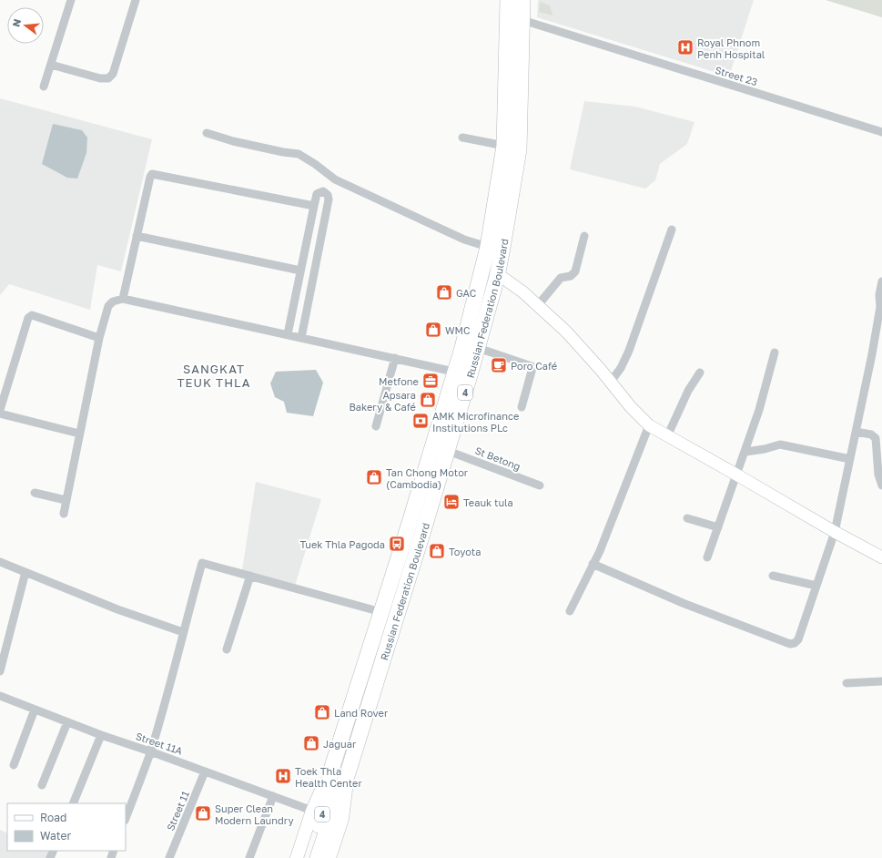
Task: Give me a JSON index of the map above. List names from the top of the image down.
{
  "streets": {
    "highway": ["Russian Federation Boulevard", "4"],
    "street": [
      "Street 23",
      "St Betong",
      "Street 11A",
      "Street 11"
    ]
  },
  "crossings": [
    ["Street 23", "Russian Federation Boulevard"],
    ["Russian Federation Boulevard", "St Betong"],
    ["Russian Federation Boulevard", "Street 11A"],
    ["Street 11A", "Street 11"]
  ],
  "districts": ["SANGKAT TEUK THLA"],
  "places": {
    "hospital": ["Royal Phnom Penh Hospital", "Toek Thla Health Center"],
    "shop": [
      "GAC",
      "WMC",
      "Apsara Bakery & Café",
      "Tan Chong Motor (Cambodia)",
      "Toyota",
      "Land Rover",
      "Jaguar",
      "Super Clean Modern Laundry"
    ],
    "cafe": ["Poro Café"],
    "office": ["Metfone"],
    "bank": ["AMK Microfinance Institutions PLc"],
    "hotel": ["Teauk tula"],
    "bus stop": ["Tuek Thla Pagoda"]
  },
  "legend": ["Road", "Water"],
  "north": "left"
}
